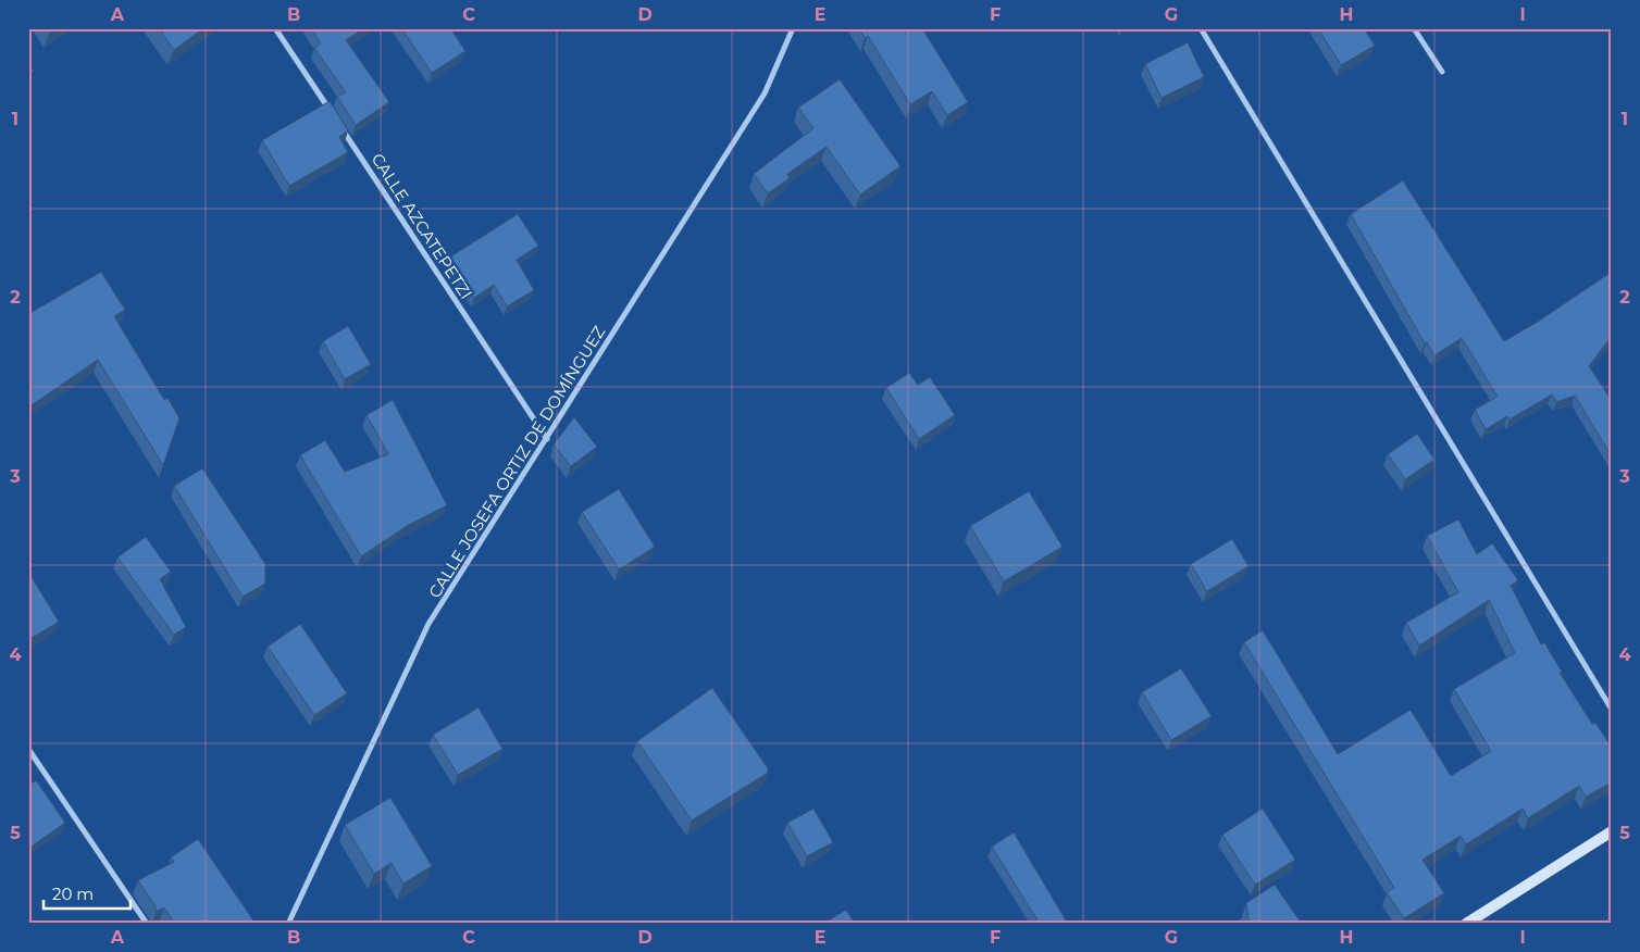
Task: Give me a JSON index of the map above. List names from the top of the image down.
{
  "streets": {
    "street": ["CALLE AZCATEPETZI", "CALLE JOSEFA ORTIZ DE DOMÍNGUEZ"]
  },
  "crossings": [
    ["CALLE AZCATEPETZI", "CALLE JOSEFA ORTIZ DE DOMÍNGUEZ"]
  ],
  "scale_bar": "20 m",
  "grid": {
    "columns": [
      "A",
      "B",
      "C",
      "D",
      "E",
      "F",
      "G",
      "H",
      "I"
    ],
    "rows": [
      "1",
      "2",
      "3",
      "4",
      "5"
    ]
  }
}
